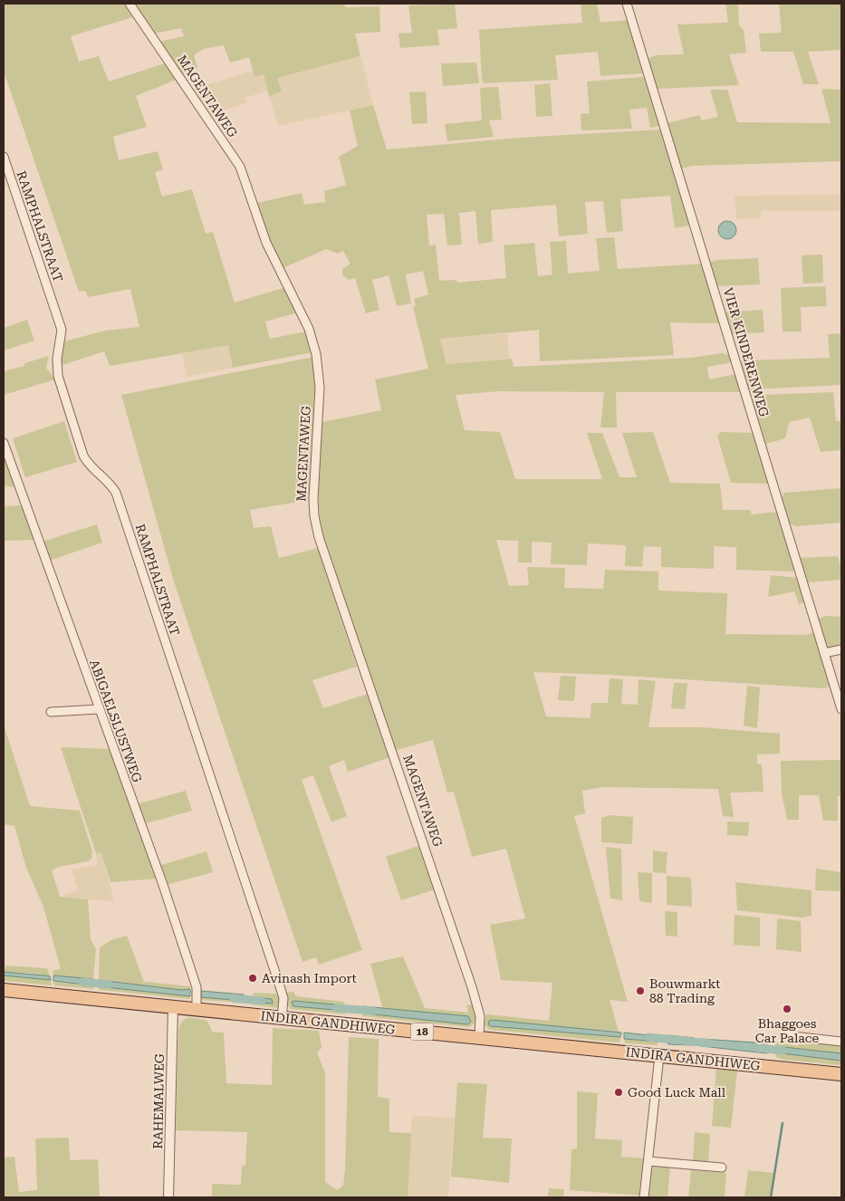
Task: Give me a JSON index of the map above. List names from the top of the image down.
{
  "streets": {
    "main road": ["INDIRA GANDHIWEG", "18"],
    "street": [
      "MAGENTAWEG",
      "RAMPHALSTRAAT",
      "VIER KINDERENWEG",
      "ABIGAELSLUSTWEG",
      "RAHEMALWEG"
    ]
  },
  "crossings": [
    ["MAGENTAWEG", "INDIRA GANDHIWEG"],
    ["RAMPHALSTRAAT", "INDIRA GANDHIWEG"],
    ["ABIGAELSLUSTWEG", "INDIRA GANDHIWEG"],
    ["INDIRA GANDHIWEG", "RAHEMALWEG"]
  ],
  "places": [
    "Avinash Import",
    "Bouwmarkt 88 Trading",
    "Bhaggoes Car Palace",
    "Good Luck Mall"
  ]
}
